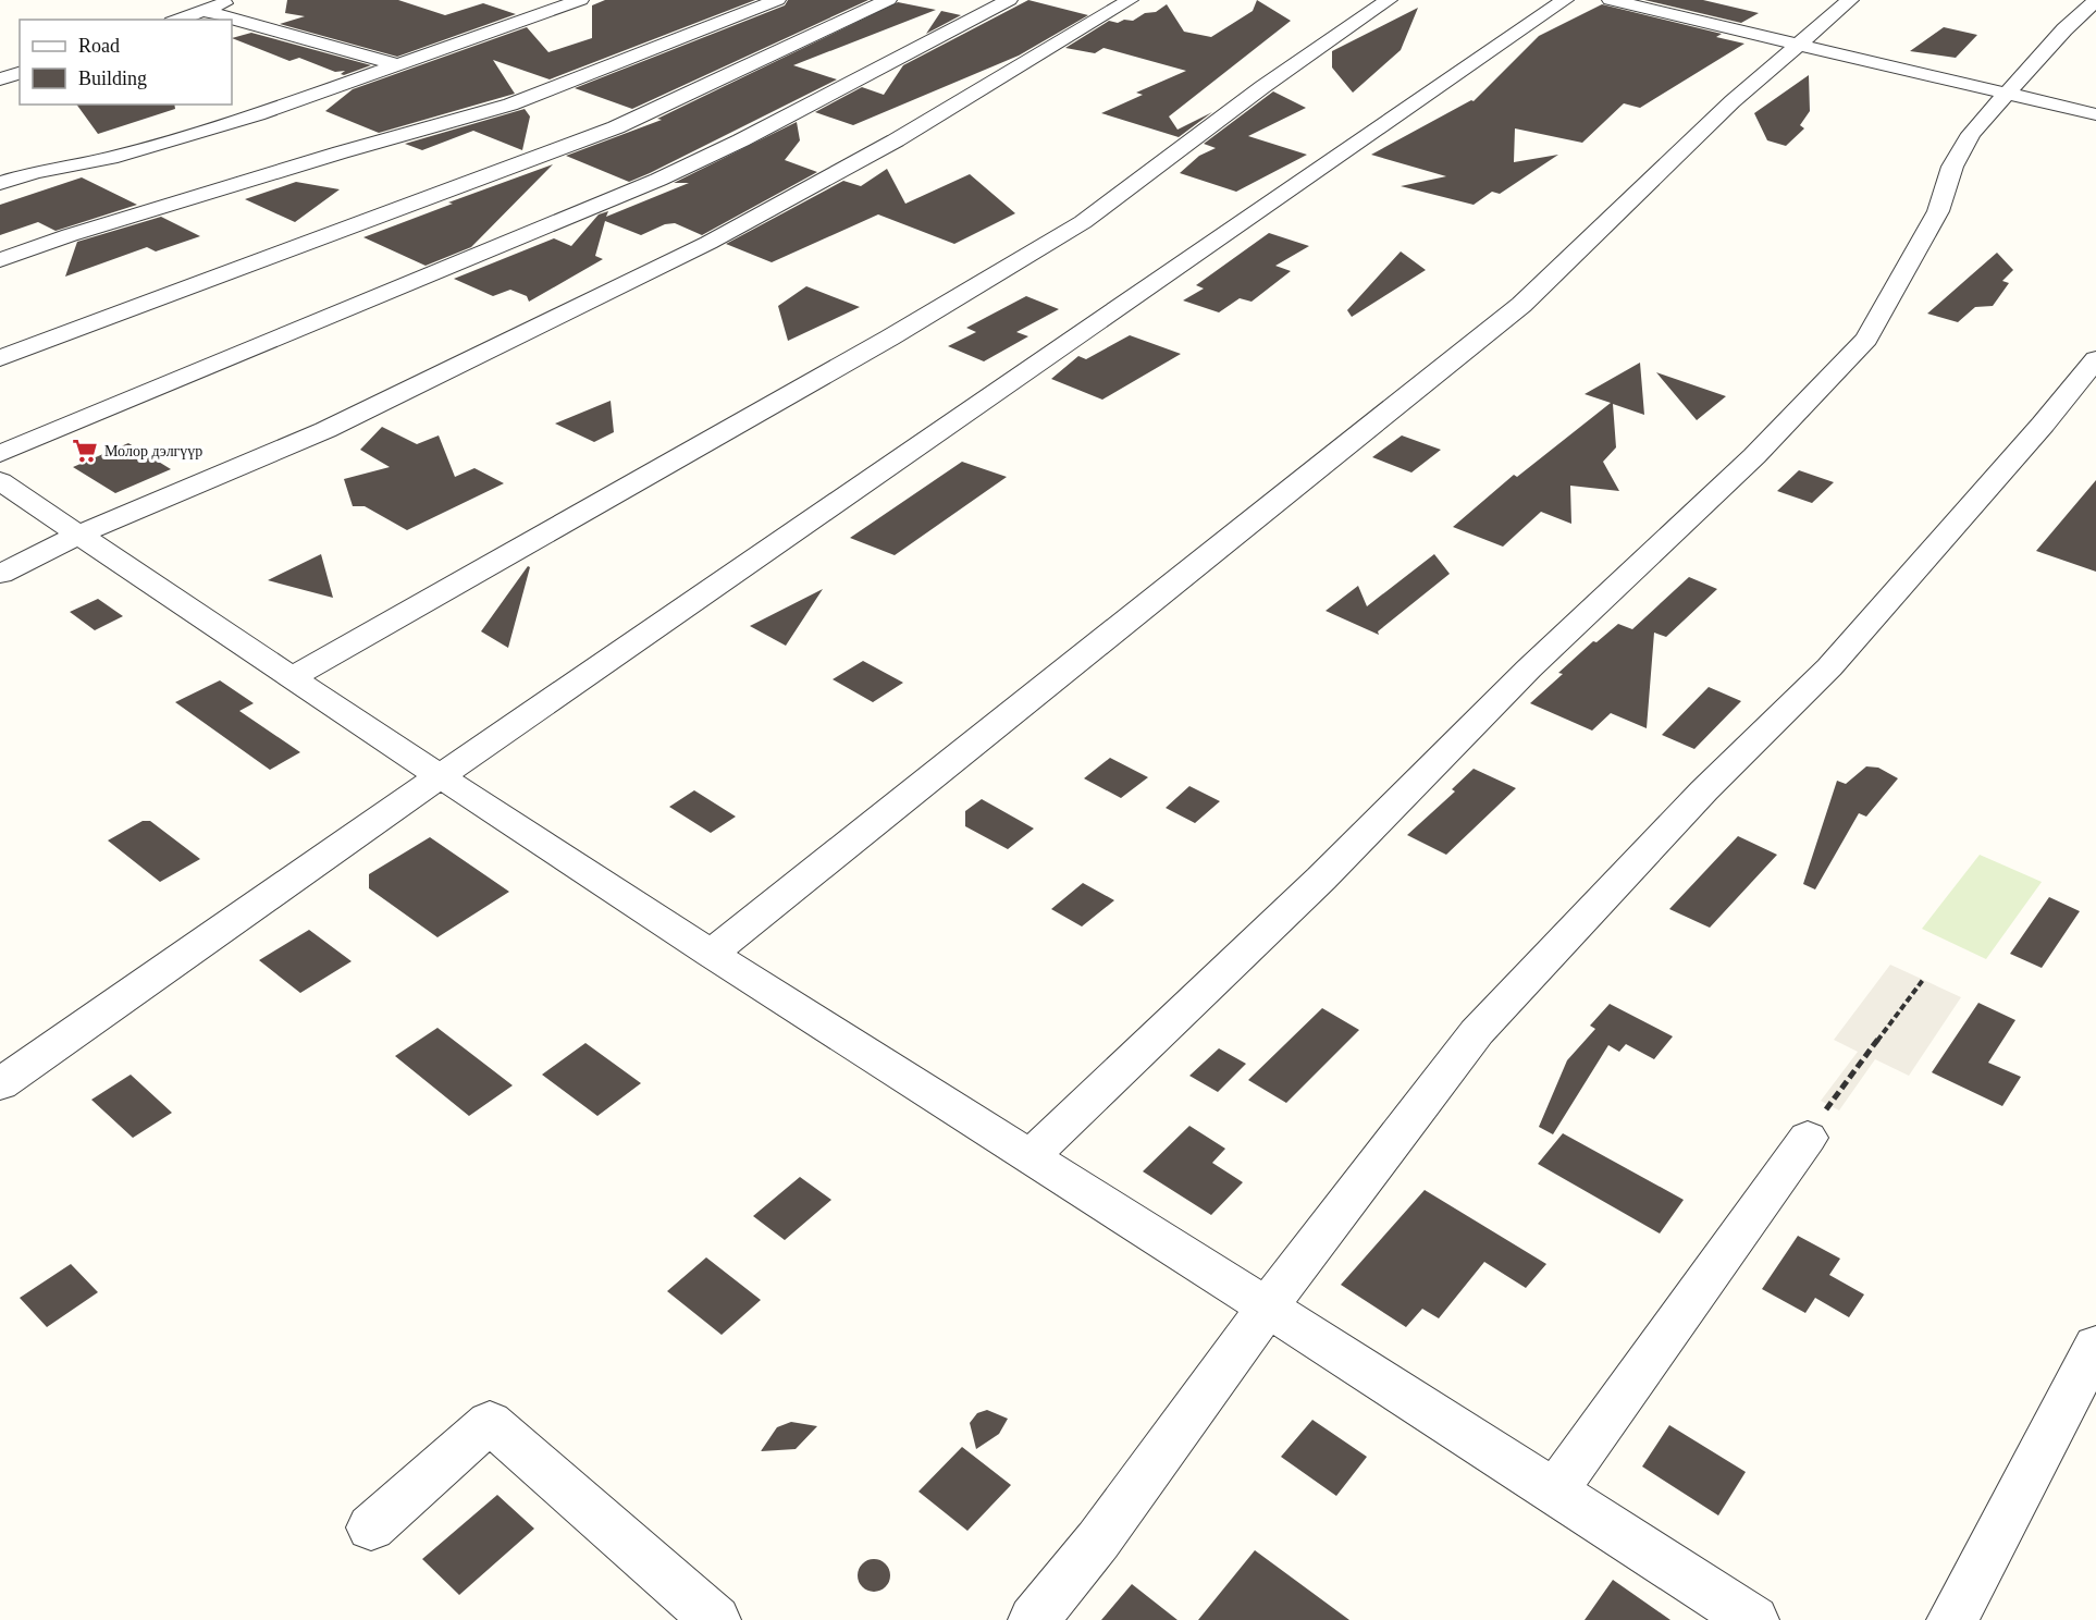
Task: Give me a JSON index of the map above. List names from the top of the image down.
{
  "places": {
    "supermarket": ["Молор дэлгүүр"]
  },
  "legend": ["Road", "Building"]
}
